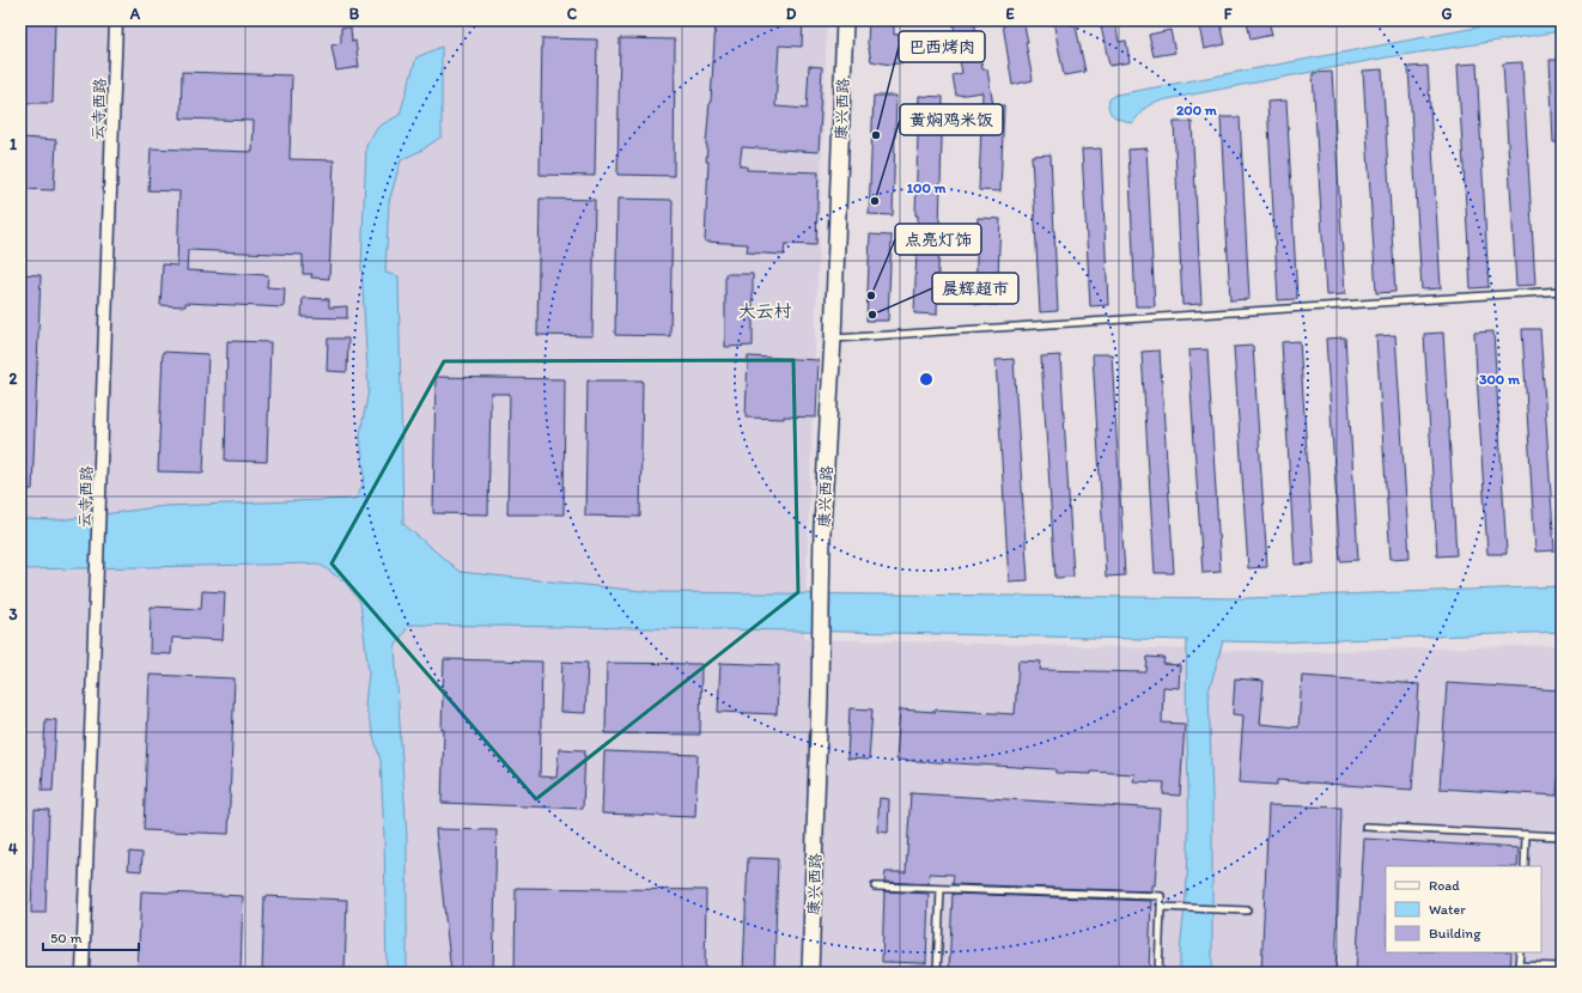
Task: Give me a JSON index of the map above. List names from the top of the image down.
{
  "streets": {
    "street": ["云寺西路", "康兴西路"]
  },
  "districts": ["大云村"],
  "places": [
    "巴西烤肉",
    "黄焖鸡米饭",
    "点亮灯饰",
    "晨辉超市"
  ],
  "legend": ["Road", "Water", "Building"],
  "scale_bar": "50 m",
  "grid": {
    "columns": [
      "A",
      "B",
      "C",
      "D",
      "E",
      "F",
      "G"
    ],
    "rows": [
      "1",
      "2",
      "3",
      "4"
    ]
  },
  "rings": ["200 m", "100 m", "300 m"]
}
